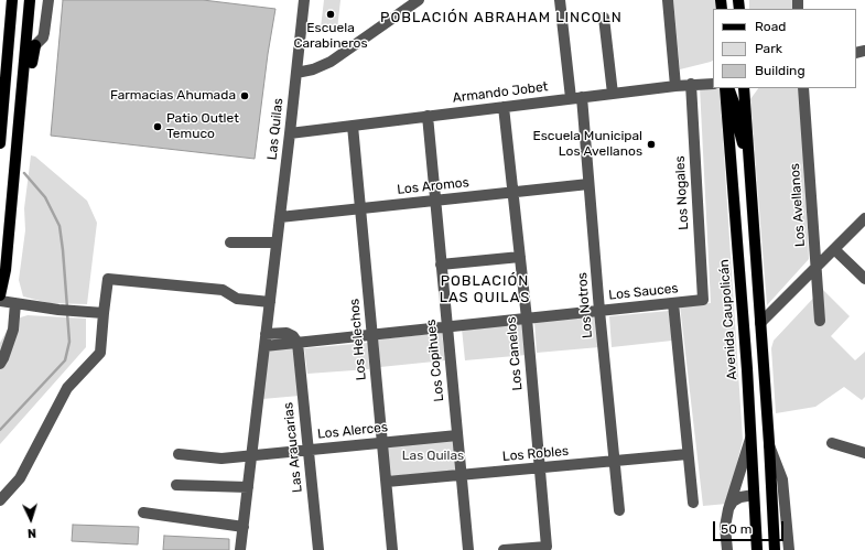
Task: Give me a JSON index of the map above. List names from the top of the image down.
{
  "streets": {
    "main road": ["Avenida Caupolicán"],
    "street": [
      "Armando Jobet",
      "Las Quilas",
      "Los Aromos",
      "Los Nogales",
      "Los Avellanos",
      "Los Sauces",
      "Los Notros",
      "Los Helechos",
      "Los Canelos",
      "Los Copihues",
      "Los Alerces",
      "Las Araucarias",
      "Los Robles"
    ]
  },
  "crossings": [
    ["Armando Jobet", "Las Quilas"],
    ["Armando Jobet", "Los Nogales"],
    ["Armando Jobet", "Los Notros"],
    ["Armando Jobet", "Los Helechos"],
    ["Armando Jobet", "Los Canelos"],
    ["Armando Jobet", "Los Copihues"],
    ["Las Quilas", "Los Aromos"],
    ["Las Quilas", "Los Sauces"],
    ["Las Quilas", "Los Alerces"],
    ["Los Aromos", "Los Notros"],
    ["Los Aromos", "Los Helechos"],
    ["Los Aromos", "Los Canelos"],
    ["Los Aromos", "Los Copihues"],
    ["Los Nogales", "Los Sauces"],
    ["Los Sauces", "Los Notros"],
    ["Los Sauces", "Los Helechos"],
    ["Los Sauces", "Los Canelos"],
    ["Los Sauces", "Los Copihues"],
    ["Los Sauces", "Las Araucarias"],
    ["Los Notros", "Los Robles"],
    ["Los Helechos", "Los Alerces"],
    ["Los Helechos", "Los Robles"],
    ["Los Canelos", "Los Robles"],
    ["Los Copihues", "Los Alerces"],
    ["Los Copihues", "Los Robles"],
    ["Los Alerces", "Las Araucarias"]
  ],
  "districts": ["POBLACIÓN ABRAHAM LINCOLN", "POBLACIÓN LAS QUILAS"],
  "parks": ["Las Quilas"],
  "places": [
    "Escuela Carabineros",
    "Farmacias Ahumada",
    "Patio Outlet Temuco",
    "Escuela Municipal Los Avellanos"
  ],
  "legend": ["Road", "Park", "Building"],
  "scale_bar": "50 m",
  "north": "bottom"
}
